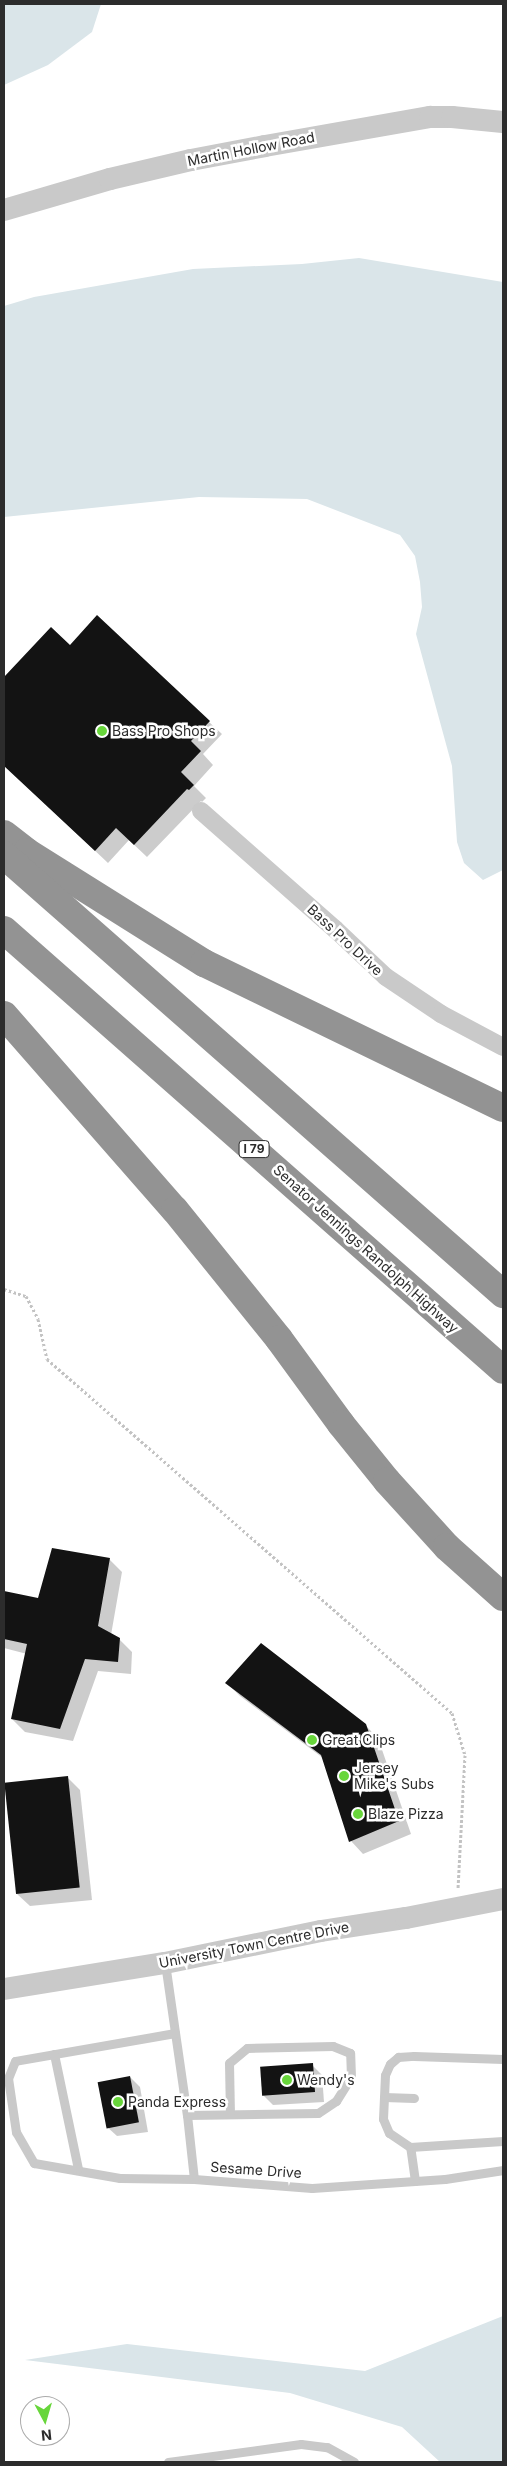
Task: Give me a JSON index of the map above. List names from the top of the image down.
{
  "streets": {
    "highway": ["I 79", "Senator Jennings Randolph Highway"],
    "street": ["Martin Hollow Road", "Bass Pro Drive", "University Town Centre Drive"],
    "lane": ["Sesame Drive"]
  },
  "crossings": [
    ["University Town Centre Drive", "Sesame Drive"]
  ],
  "places": [
    "Bass Pro Shops",
    "Great Clips",
    "Jersey Mike's Subs",
    "Blaze Pizza",
    "Wendy's",
    "Panda Express"
  ],
  "north": "bottom"
}
